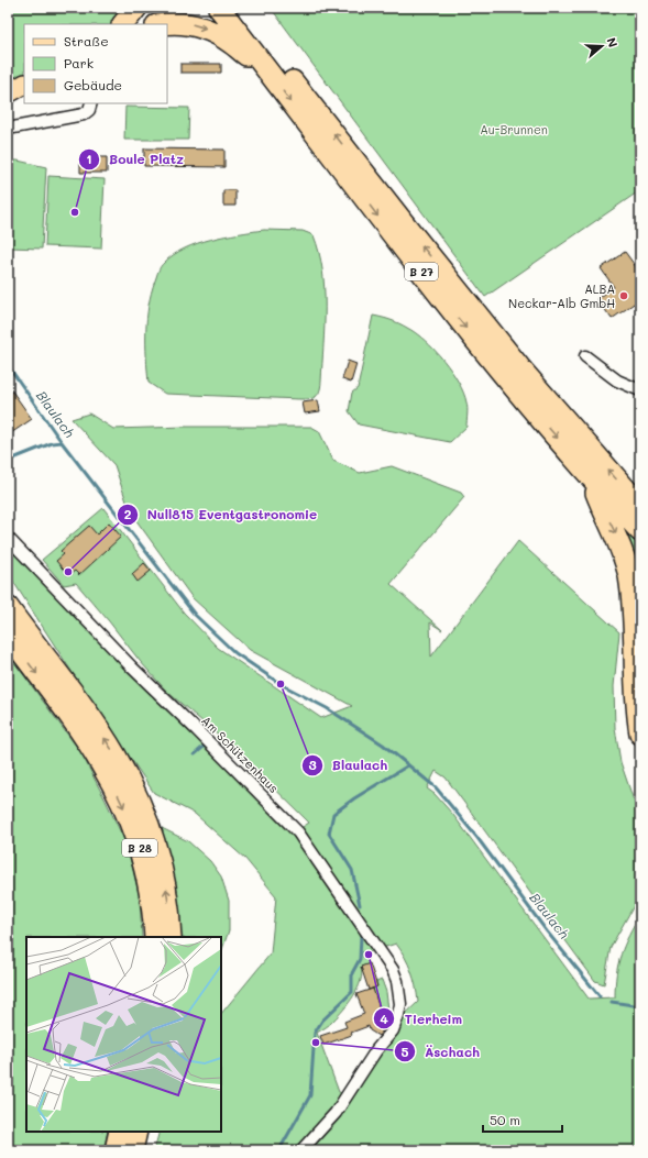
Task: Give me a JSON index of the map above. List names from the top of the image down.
{
  "streets": {
    "highway": ["B 27", "B 28"],
    "street": ["Am Schützenhaus"]
  },
  "water": ["Blaulach"],
  "parks": ["Au-Brunnen"],
  "places": [
    "Boule Platz",
    "ALBA Neckar-Alb GmbH",
    "Null815 Eventgastronomie",
    "Blaulach",
    "Tierheim",
    "Äschach"
  ],
  "legend": ["Straße", "Park", "Gebäude"],
  "scale_bar": "50 m",
  "north": "right"
}
